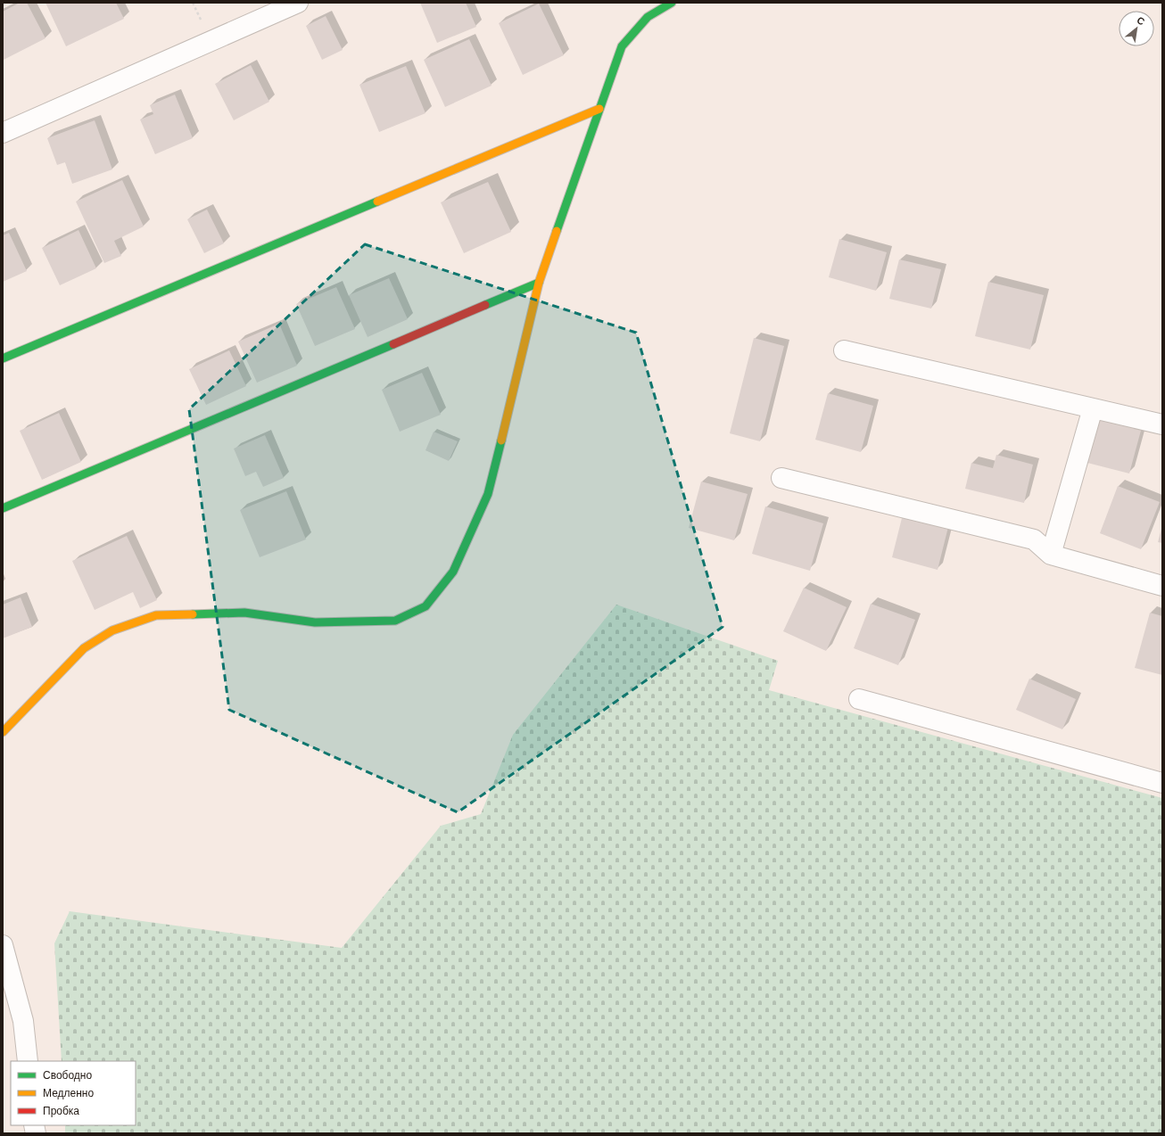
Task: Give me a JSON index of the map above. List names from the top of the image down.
{
  "legend": ["Свободно", "Медленно", "Пробка"],
  "north": "top right"
}
